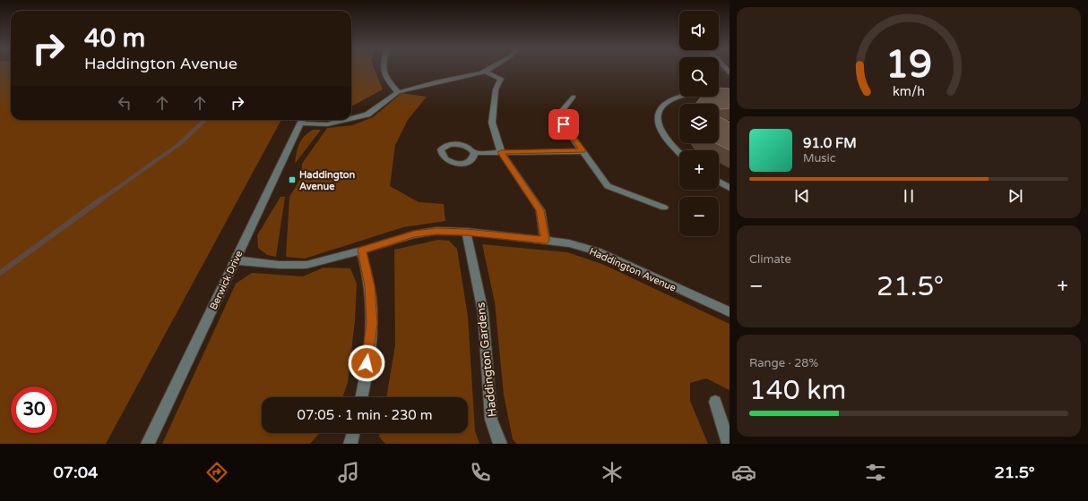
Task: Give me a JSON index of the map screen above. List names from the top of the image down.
{
  "streets": {
    "street": ["Haddington Avenue", "Berwick Drive", "Haddington Gardens"]
  },
  "crossings": [
    ["Haddington Avenue", "Berwick Drive"],
    ["Haddington Avenue", "Haddington Gardens"]
  ],
  "places": {
    "transit": ["Haddington Avenue"]
  },
  "page": {
    "map_buttons": ["+", "−"],
    "turn": ["40 m", "Haddington Avenue"],
    "song": ["91.0 FM", "Music"],
    "tile": [
      "Climate",
      ["Range · 28%", "140 km"]
    ],
    "heat": ["−", "21.5°", "+"],
    "limit": "30",
    "trip": "07:05 · 1 min · 230 m",
    "tabs": ["07:04", "21.5°"],
    "gauge": ["19", "km/h"]
  }
}
